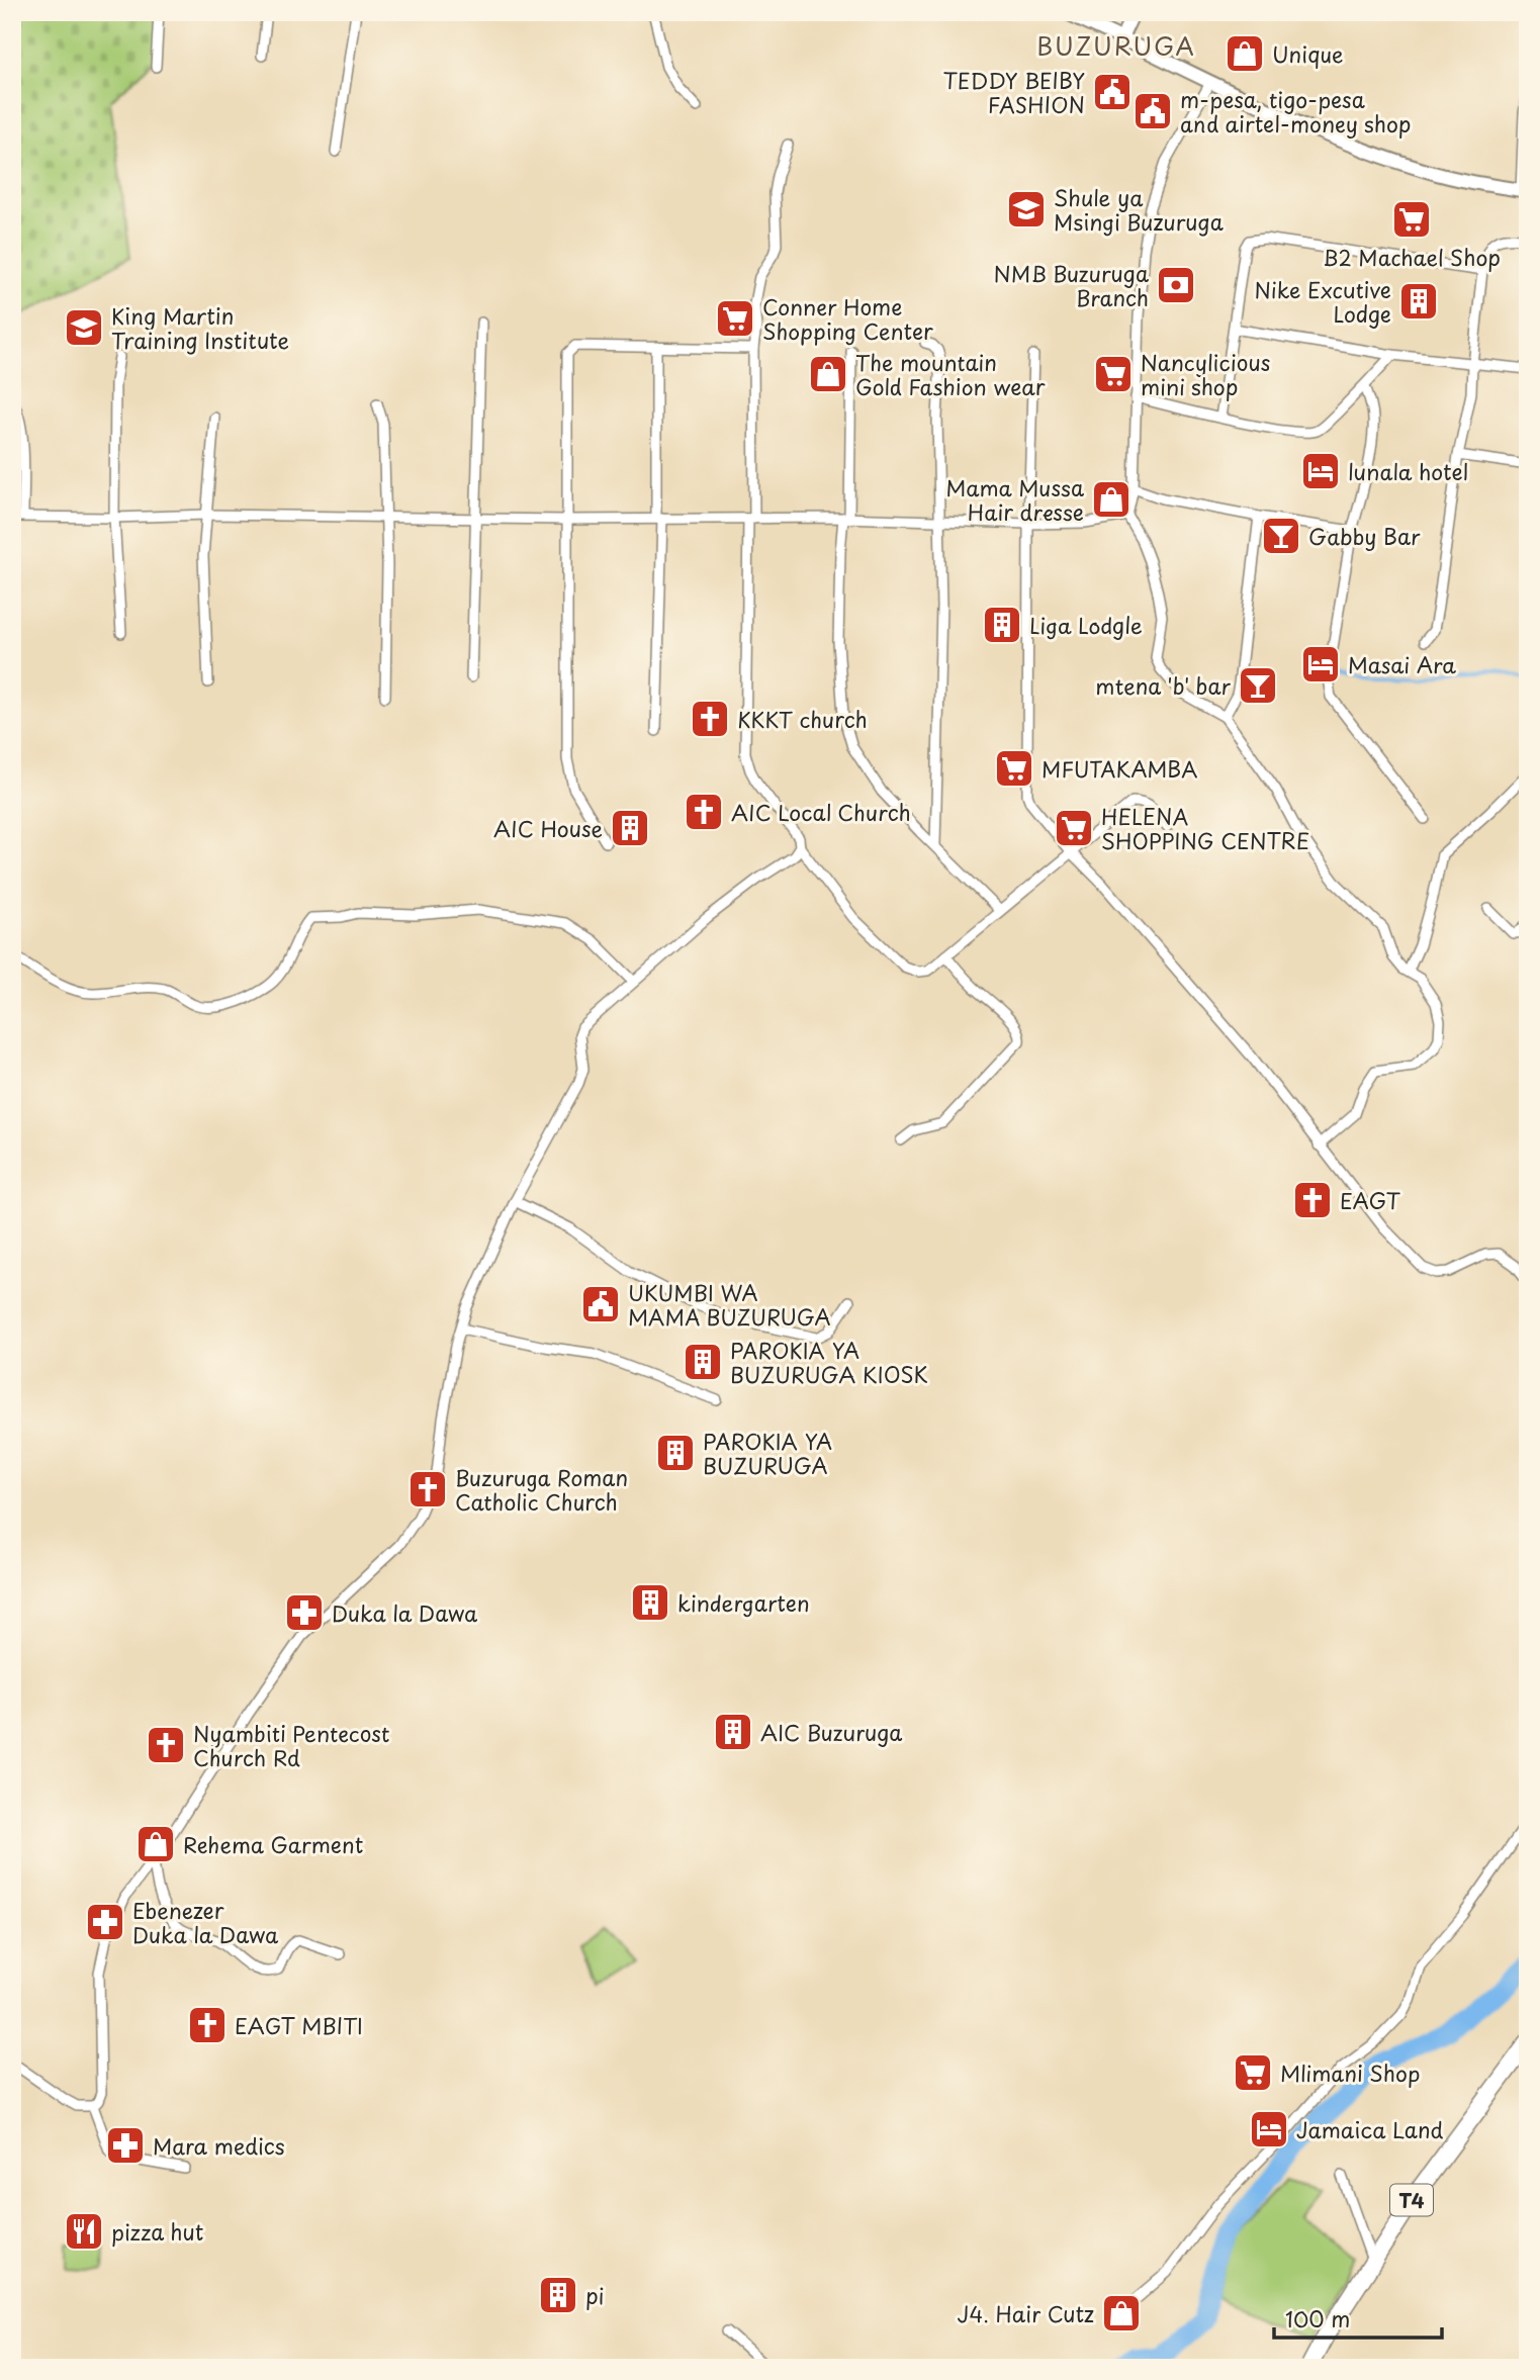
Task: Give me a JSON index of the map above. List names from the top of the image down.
{
  "streets": {
    "highway": ["T4"]
  },
  "districts": ["BUZURUGA"],
  "places": {
    "shop": [
      "Unique",
      "The mountain Gold Fashion wear",
      "Mama Mussa Hair dresse",
      "Rehema Garment",
      "J4. Hair Cutz"
    ],
    "public building": ["TEDDY BEIBY FASHION", "m-pesa, tigo-pesa and airtel-money shop", "UKUMBI WA MAMA BUZURUGA"],
    "school or university": ["Shule ya Msingi Buzuruga", "King Martin Training Institute"],
    "supermarket": [
      "B2 Machael Shop",
      "Conner Home Shopping Center",
      "Nancylicious mini shop",
      "MFUTAKAMBA",
      "HELENA SHOPPING CENTRE",
      "Mlimani Shop"
    ],
    "bank": ["NMB Buzuruga Branch"],
    "building": [
      "Nike Excutive Lodge",
      "Liga Lodgle",
      "AIC House",
      "PAROKIA YA BUZURUGA KIOSK",
      "PAROKIA YA BUZURUGA",
      "kindergarten",
      "AIC Buzuruga",
      "pi"
    ],
    "hotel": ["lunala hotel", "Masai Ara", "Jamaica Land"],
    "bar": ["Gabby Bar", "mtena 'b' bar"],
    "church": [
      "KKKT church",
      "AIC Local Church",
      "EAGT",
      "Buzuruga Roman Catholic Church",
      "Nyambiti Pentecost Church Rd",
      "EAGT MBITI"
    ],
    "pharmacy": ["Duka la Dawa", "Ebenezer Duka la Dawa", "Mara medics"],
    "restaurant": ["pizza hut"]
  },
  "scale_bar": "100 m"
}
